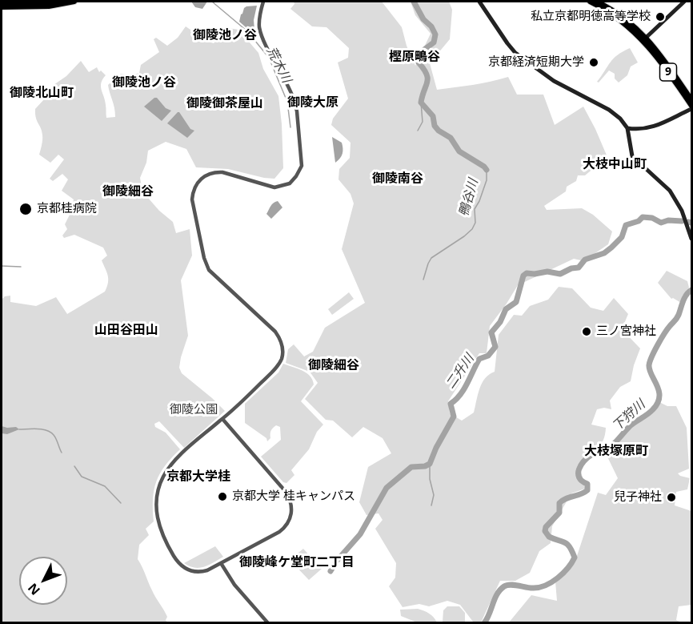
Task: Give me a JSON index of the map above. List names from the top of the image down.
{
  "streets": {
    "highway": ["9"]
  },
  "districts": [
    "御陵池ノ谷",
    "樫原鴫谷",
    "御陵池ノ谷",
    "御陵北山町",
    "御陵大原",
    "御陵御茶屋山",
    "大枝中山町",
    "御陵南谷",
    "御陵細谷",
    "山田谷田山",
    "御陵細谷",
    "大枝塚原町",
    "京都大学桂",
    "御陵峰ケ堂町二丁目"
  ],
  "water": [
    "荒木川",
    "鴨谷川",
    "二升川",
    "下狩川"
  ],
  "parks": ["御陵公園"],
  "places": [
    "私立京都明徳高等学校",
    "京都経済短期大学",
    "京都桂病院",
    "三ノ宮神社",
    "京都大学 桂キャンパス",
    "兒子神社"
  ],
  "north": "bottom left"
}
